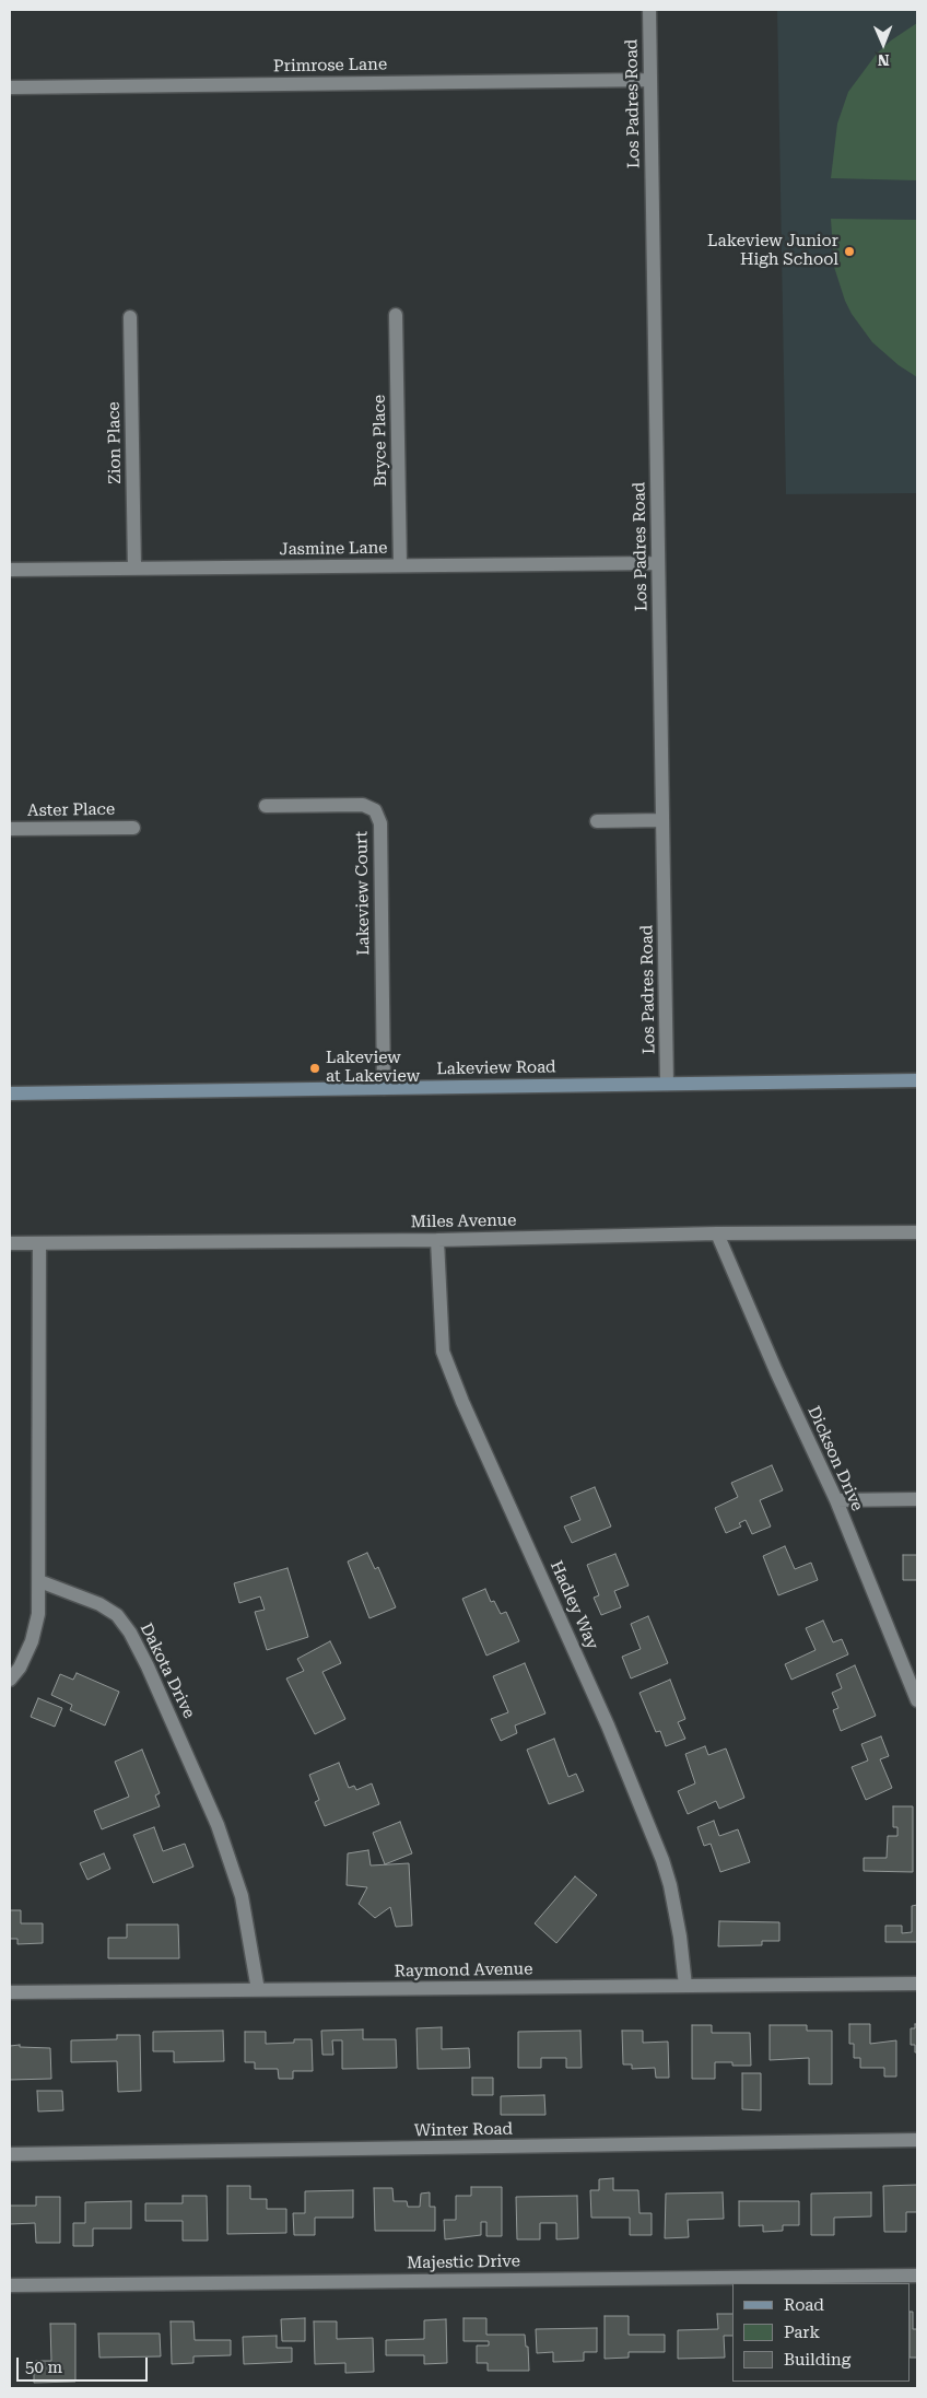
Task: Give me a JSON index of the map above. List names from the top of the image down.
{
  "streets": {
    "main road": ["Lakeview Road"],
    "street": [
      "Primrose Lane",
      "Los Padres Road",
      "Bryce Place",
      "Zion Place",
      "Jasmine Lane",
      "Aster Place",
      "Lakeview Court",
      "Miles Avenue",
      "Dickson Drive",
      "Hadley Way",
      "Dakota Drive",
      "Raymond Avenue",
      "Winter Road",
      "Majestic Drive"
    ]
  },
  "crossings": [
    ["Primrose Lane", "Los Padres Road"],
    ["Los Padres Road", "Jasmine Lane"],
    ["Los Padres Road", "Lakeview Road"],
    ["Bryce Place", "Jasmine Lane"],
    ["Zion Place", "Jasmine Lane"],
    ["Lakeview Court", "Lakeview Road"],
    ["Miles Avenue", "Dickson Drive"],
    ["Miles Avenue", "Hadley Way"],
    ["Hadley Way", "Raymond Avenue"],
    ["Dakota Drive", "Raymond Avenue"]
  ],
  "places": ["Lakeview Junior High School", "Lakeview at Lakeview"],
  "legend": ["Road", "Park", "Building"],
  "scale_bar": "50 m",
  "north": "bottom"
}
